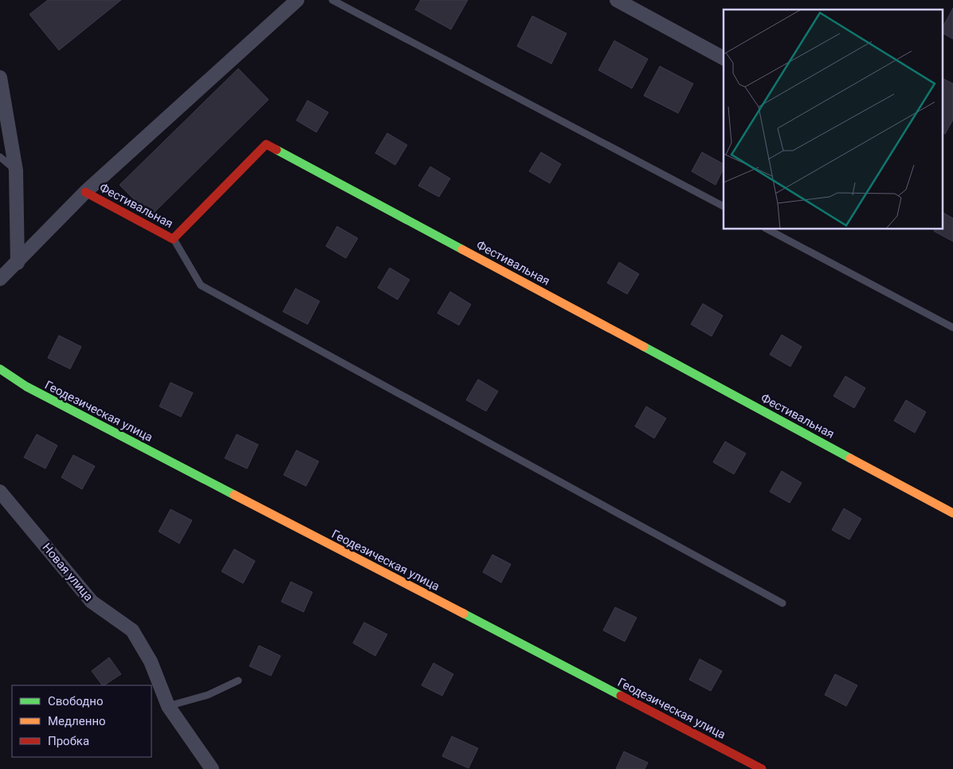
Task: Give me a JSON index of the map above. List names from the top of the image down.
{
  "streets": {
    "street": ["Фестивальная", "Геодезическая улица", "Новая улица"]
  },
  "legend": ["Свободно", "Медленно", "Пробка"]
}
